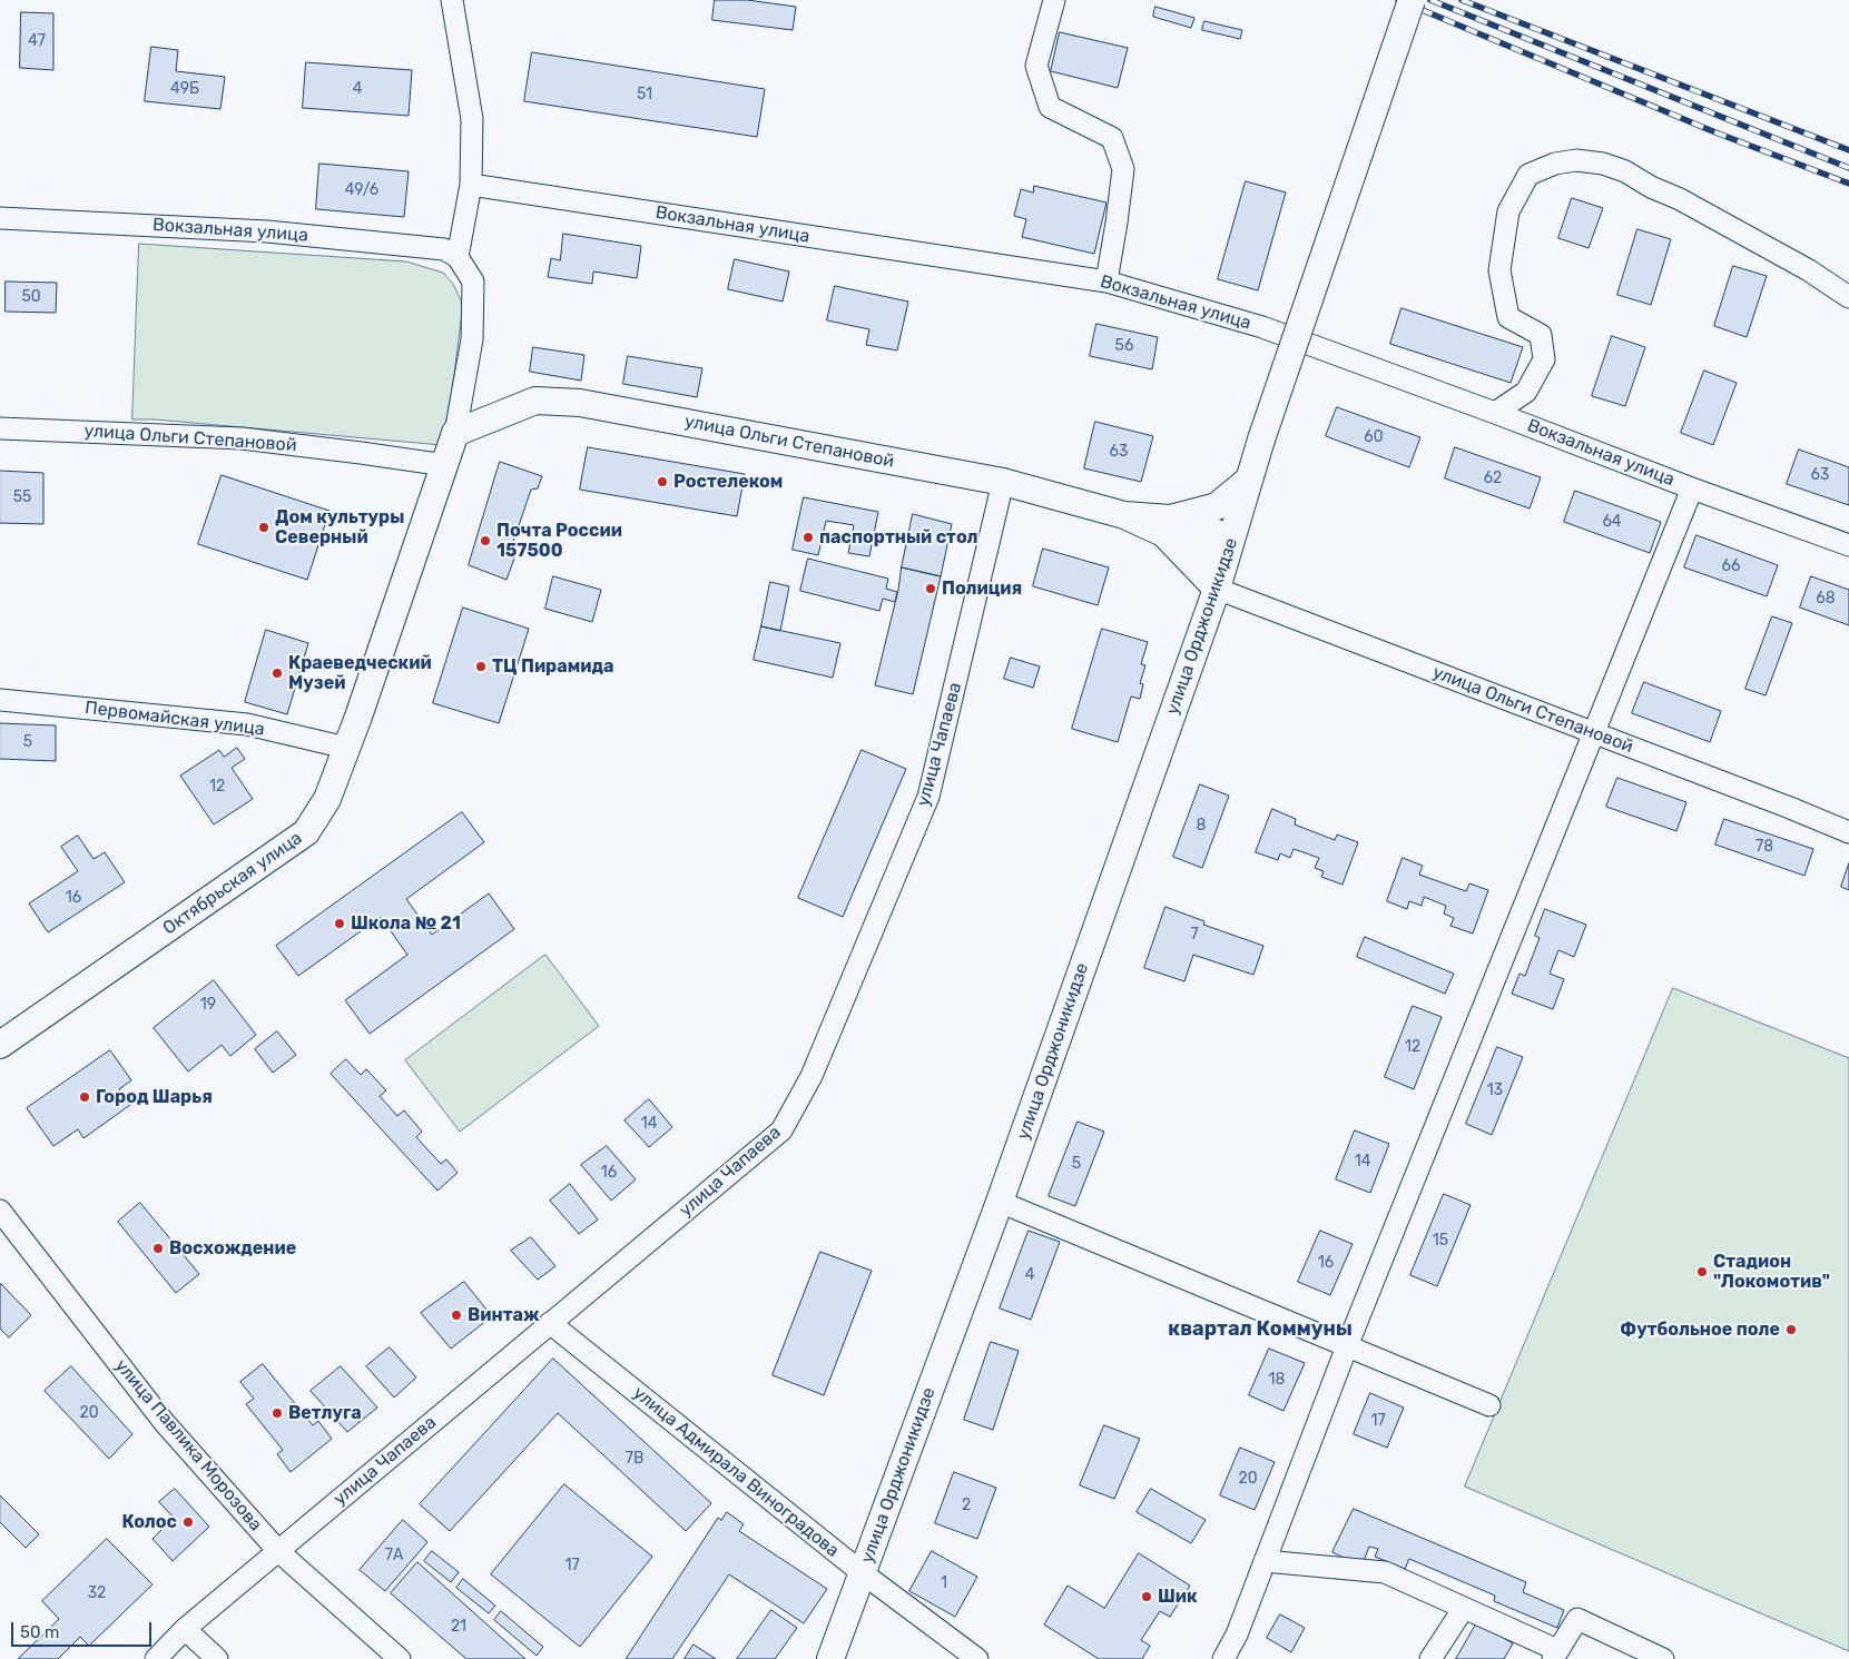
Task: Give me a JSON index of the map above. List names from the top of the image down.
{
  "streets": {
    "main road": ["улица Ольги Степановой", "улица Орджоникидзе", "Октябрьская улица"],
    "street": [
      "Вокзальная улица",
      "Первомайская улица",
      "улица Чапаева",
      "улица Павлика Морозова",
      "улица Адмирала Виноградова"
    ]
  },
  "crossings": [
    ["улица Ольги Степановой", "улица Орджоникидзе"],
    ["улица Ольги Степановой", "улица Чапаева"],
    ["улица Ольги Степановой", "Октябрьская улица"],
    ["улица Орджоникидзе", "улица Адмирала Виноградова"],
    ["Первомайская улица", "Октябрьская улица"],
    ["улица Чапаева", "улица Павлика Морозова"],
    ["улица Чапаева", "улица Адмирала Виноградова"]
  ],
  "districts": ["квартал Коммуны"],
  "places": [
    "Ростелеком",
    "Дом культуры Северный",
    "паспортный стол",
    "Почта России 157500",
    "Полиция",
    "ТЦ Пирамида",
    "Краеведческий Музей",
    "Школа № 21",
    "Город Шарья",
    "Восхождение",
    "Стадион \"Локомотив\"",
    "Винтаж",
    "Футбольное поле",
    "Ветлуга",
    "Колос",
    "Шик"
  ],
  "house_numbers": [
    "47",
    "49Б",
    "4",
    "51",
    "49/6",
    "50",
    "56",
    "60",
    "63",
    "63",
    "62",
    "55",
    "64",
    "66",
    "68",
    "5",
    "12",
    "8",
    "78",
    "16",
    "7",
    "19",
    "12",
    "13",
    "14",
    "14",
    "5",
    "16",
    "15",
    "16",
    "4",
    "18",
    "20",
    "17",
    "7В",
    "20",
    "2",
    "7А",
    "17",
    "1",
    "32",
    "21"
  ],
  "scale_bar": "50 m"
}
